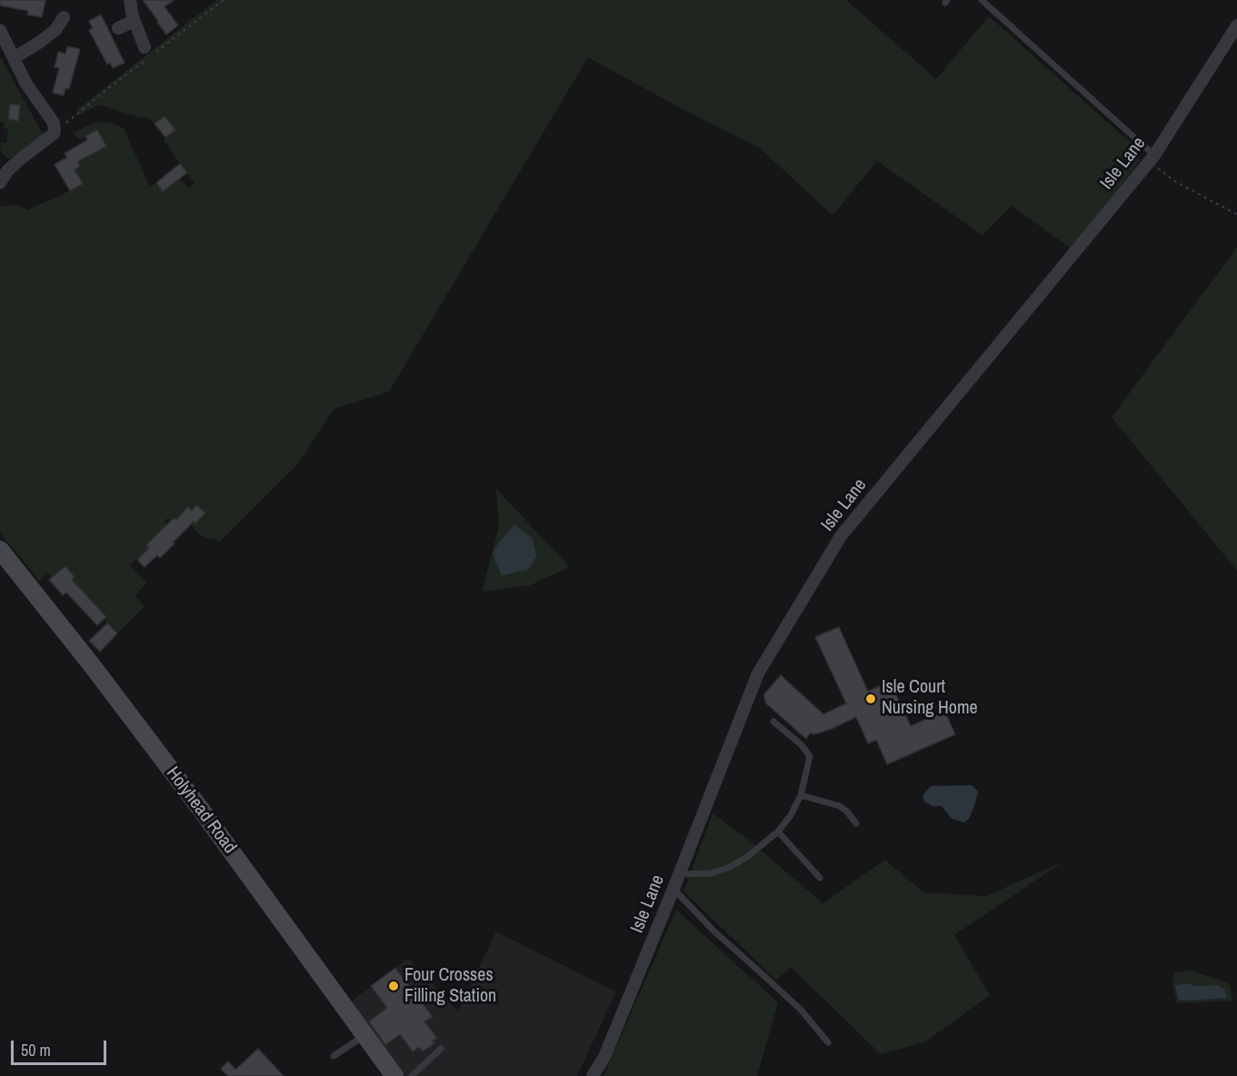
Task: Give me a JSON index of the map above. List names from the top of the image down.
{
  "streets": {
    "main road": ["Holyhead Road"],
    "street": ["Isle Lane"]
  },
  "places": ["Isle Court Nursing Home", "Four Crosses Filling Station"],
  "scale_bar": "50 m"
}
